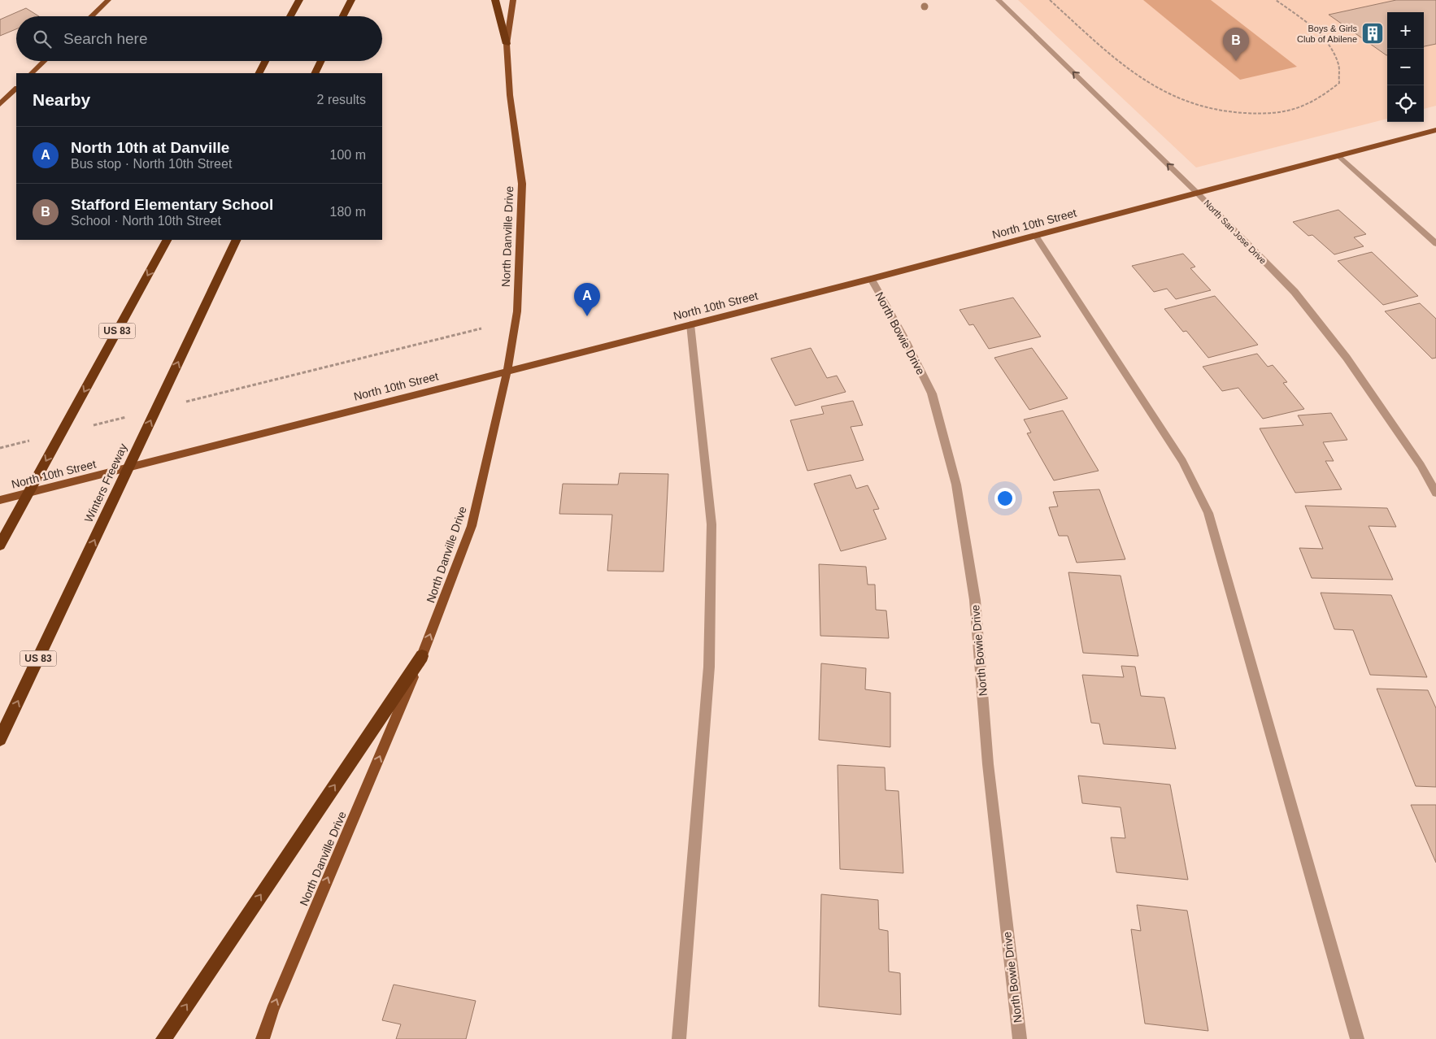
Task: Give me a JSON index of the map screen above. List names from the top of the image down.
{
  "streets": {
    "highway": ["US 83", "Winters Freeway"],
    "main road": ["North 10th Street", "North Danville Drive"],
    "street": ["North San Jose Drive", "North Bowie Drive"]
  },
  "crossings": [
    ["North 10th Street", "North San Jose Drive"],
    ["North 10th Street", "North Danville Drive"],
    ["North 10th Street", "North Bowie Drive"]
  ],
  "one_way": ["North San Jose Drive", "North Danville Drive"],
  "places": {
    "building": ["Boys & Girls Club of Abilene"]
  },
  "page": {
    "map_buttons": ["+", "−"],
    "search": "Search here",
    "pins": ["B", "A"],
    "heading": ["Nearby", "2 results"],
    "list": [
      {
        "mark": "A",
        "name": "North 10th at Danville",
        "note": "Bus stop · North 10th Street",
        "value": "100 m"
      },
      {
        "mark": "B",
        "name": "Stafford Elementary School",
        "note": "School · North 10th Street",
        "value": "180 m"
      }
    ]
  }
}
